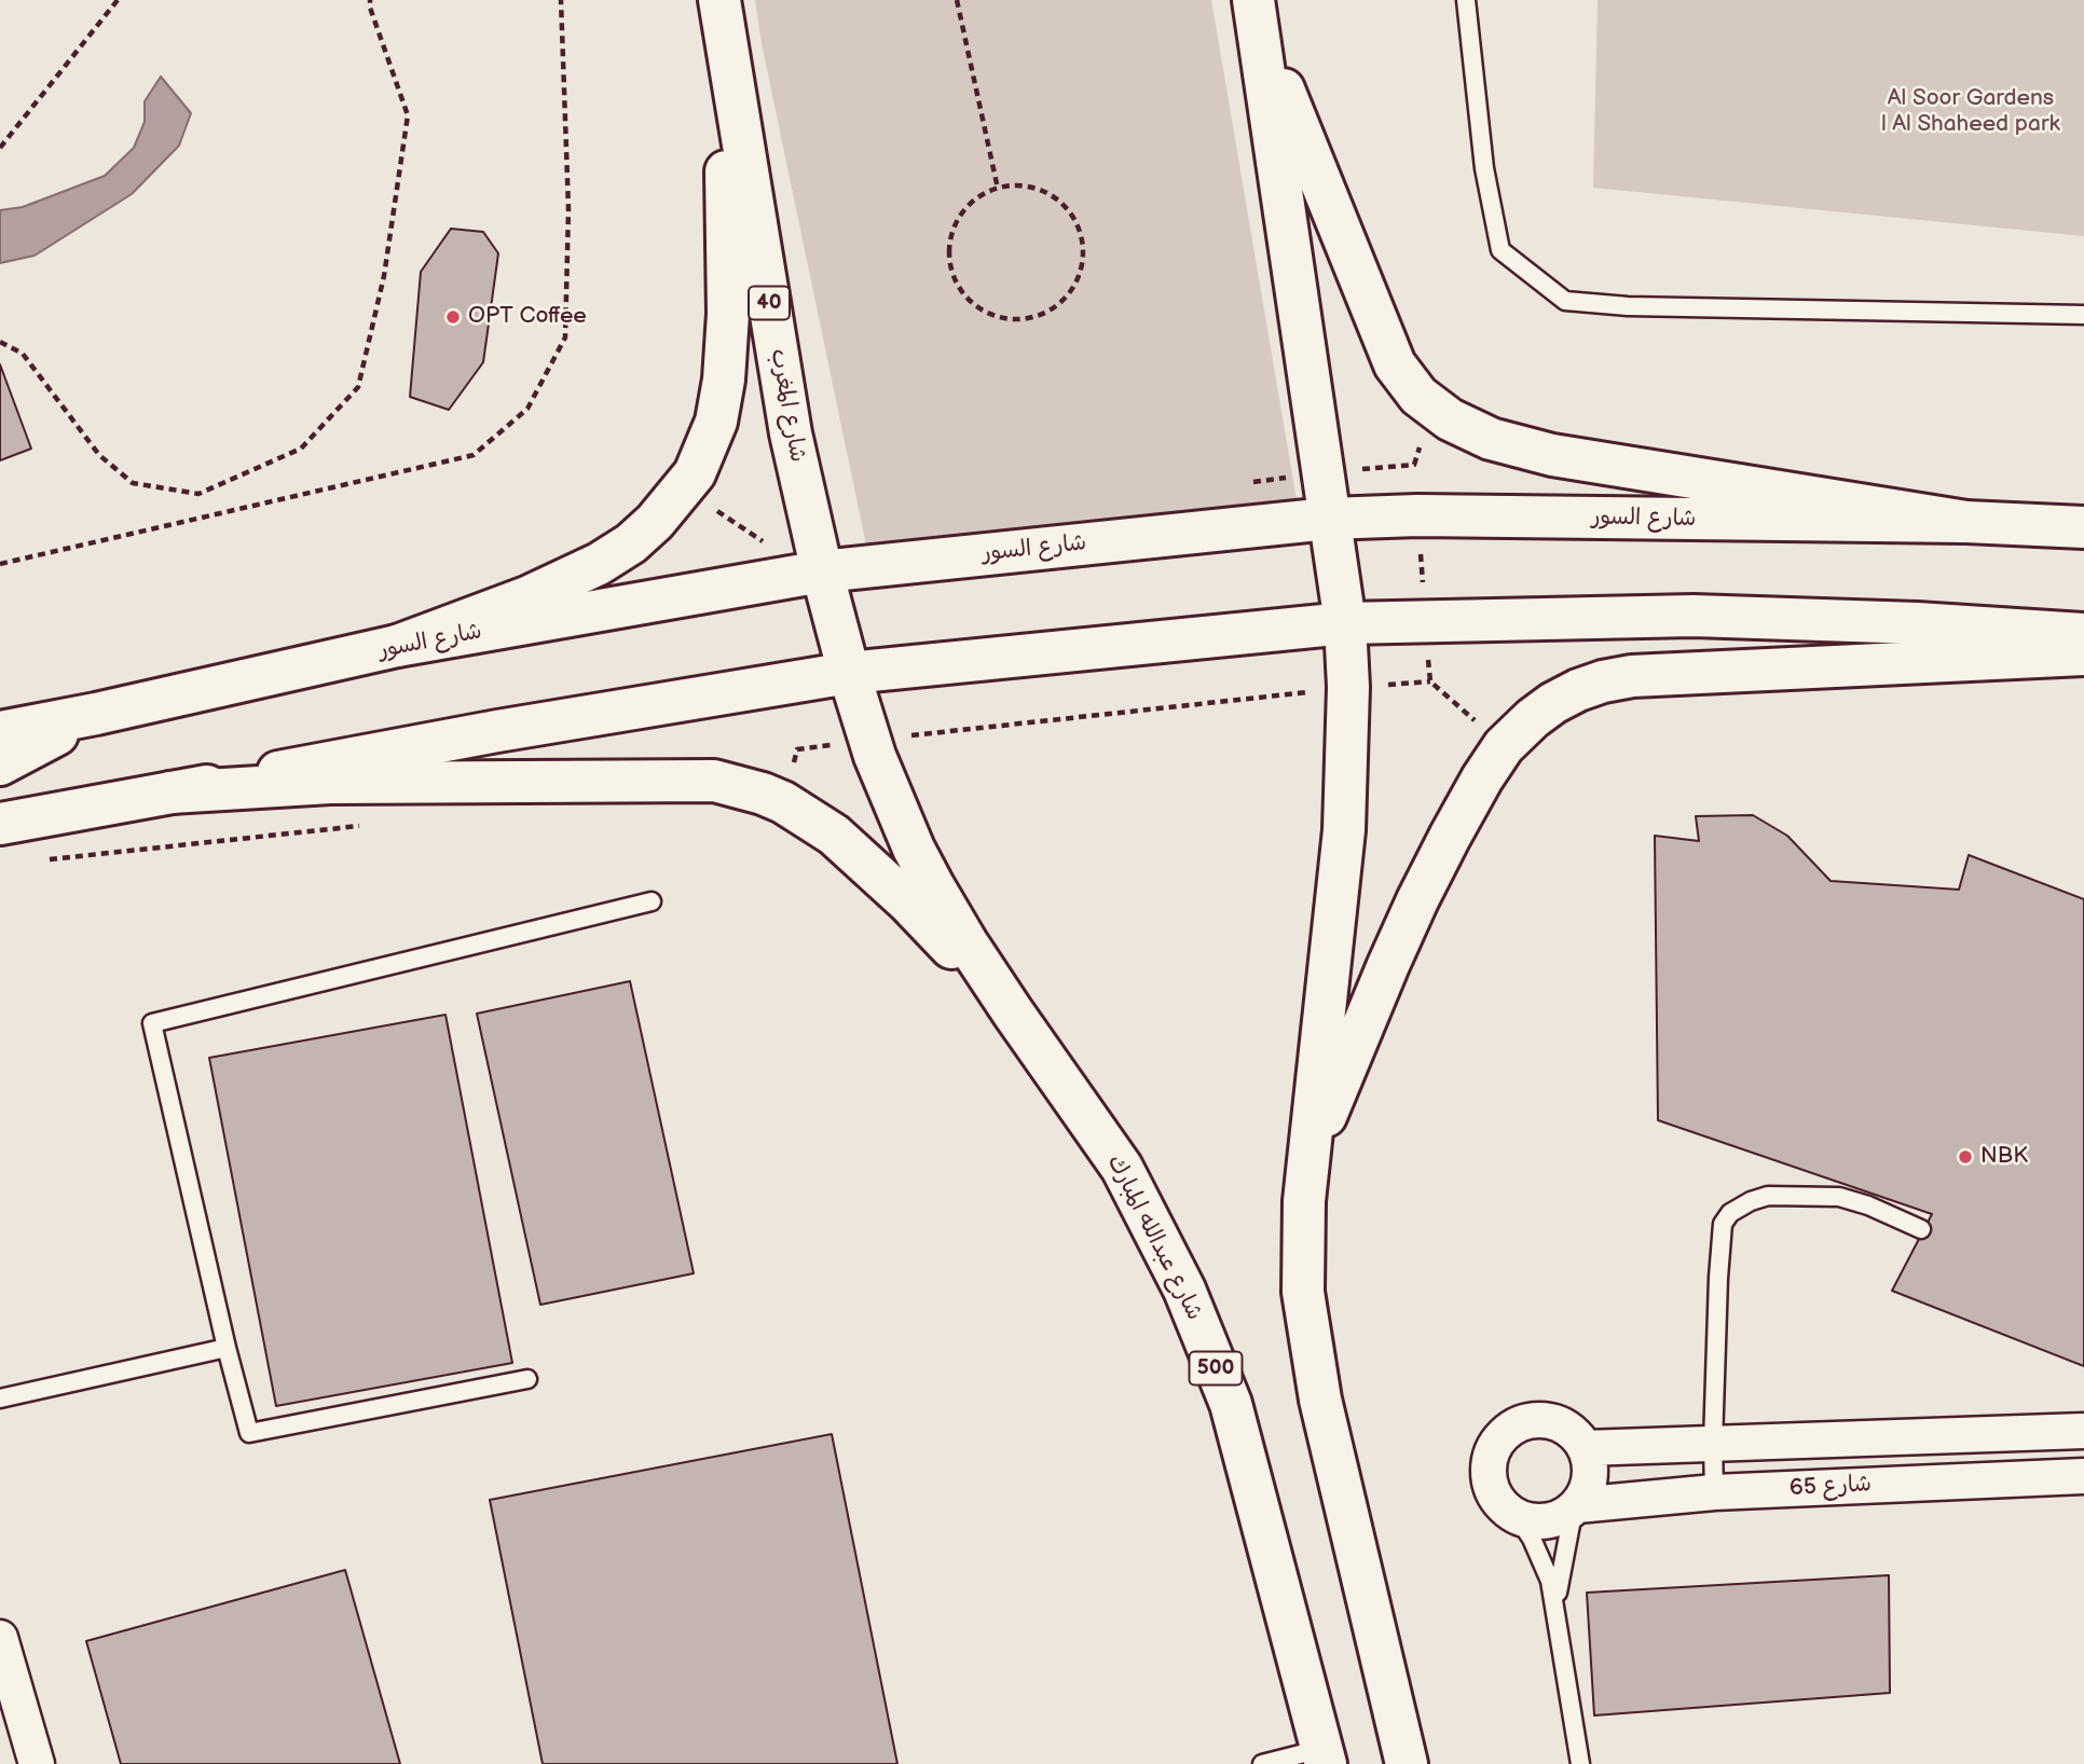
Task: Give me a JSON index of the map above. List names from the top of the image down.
{
  "streets": {
    "main road": [
      "40",
      "شارع المغرب",
      "شارع السور",
      "شارع عبدالله المبارك",
      "500"
    ],
    "street": ["شارع 65"]
  },
  "crossings": [
    ["شارع المغرب", "شارع السور"],
    ["شارع المغرب", "شارع عبدالله المبارك"]
  ],
  "parks": ["Al Soor Gardens | Al Shaheed park"],
  "places": ["OPT Coffee", "NBK"]
}
